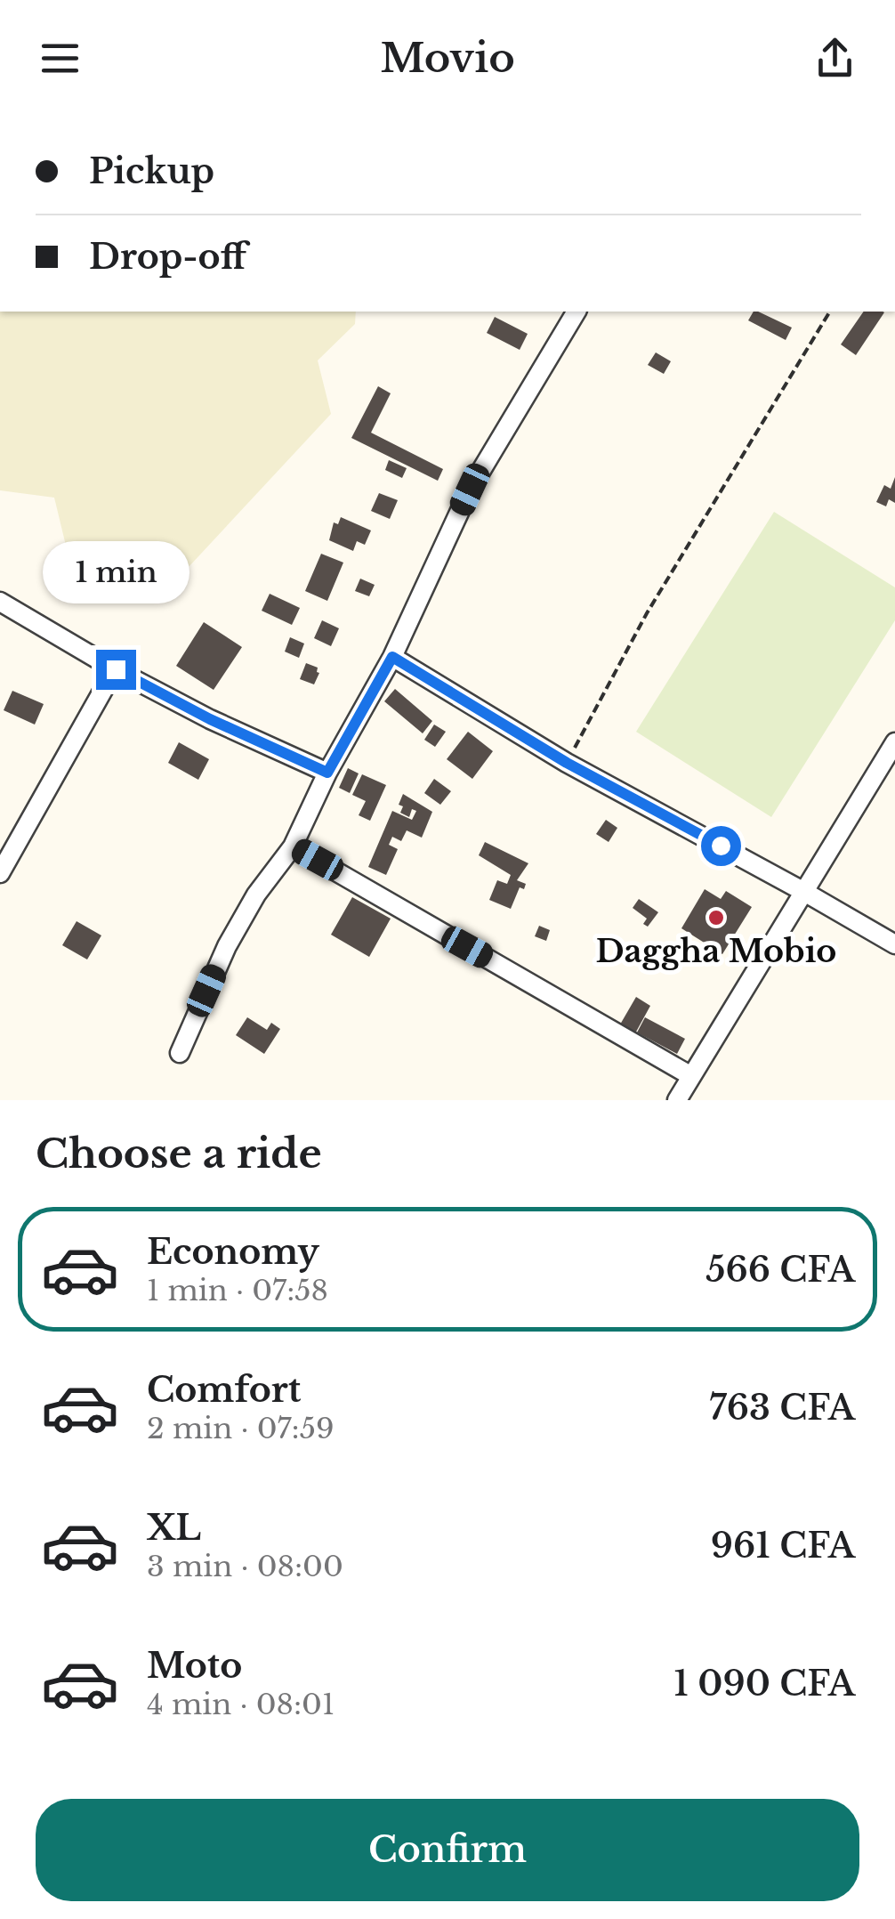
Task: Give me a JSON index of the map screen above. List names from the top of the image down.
{
  "places": ["Daggha Mobio"],
  "page": {
    "header": "Movio",
    "banner": ["Pickup", "Drop-off"],
    "bubble": "1 min",
    "heading": "Choose a ride",
    "list": [
      {
        "name": "Economy",
        "note": "1 min · 07:58",
        "value": "566 CFA"
      },
      {
        "name": "Comfort",
        "note": "2 min · 07:59",
        "value": "763 CFA"
      },
      {
        "name": "XL",
        "note": "3 min · 08:00",
        "value": "961 CFA"
      },
      {
        "name": "Moto",
        "note": "4 min · 08:01",
        "value": "1 090 CFA"
      }
    ],
    "buttons": "Confirm"
  }
}
